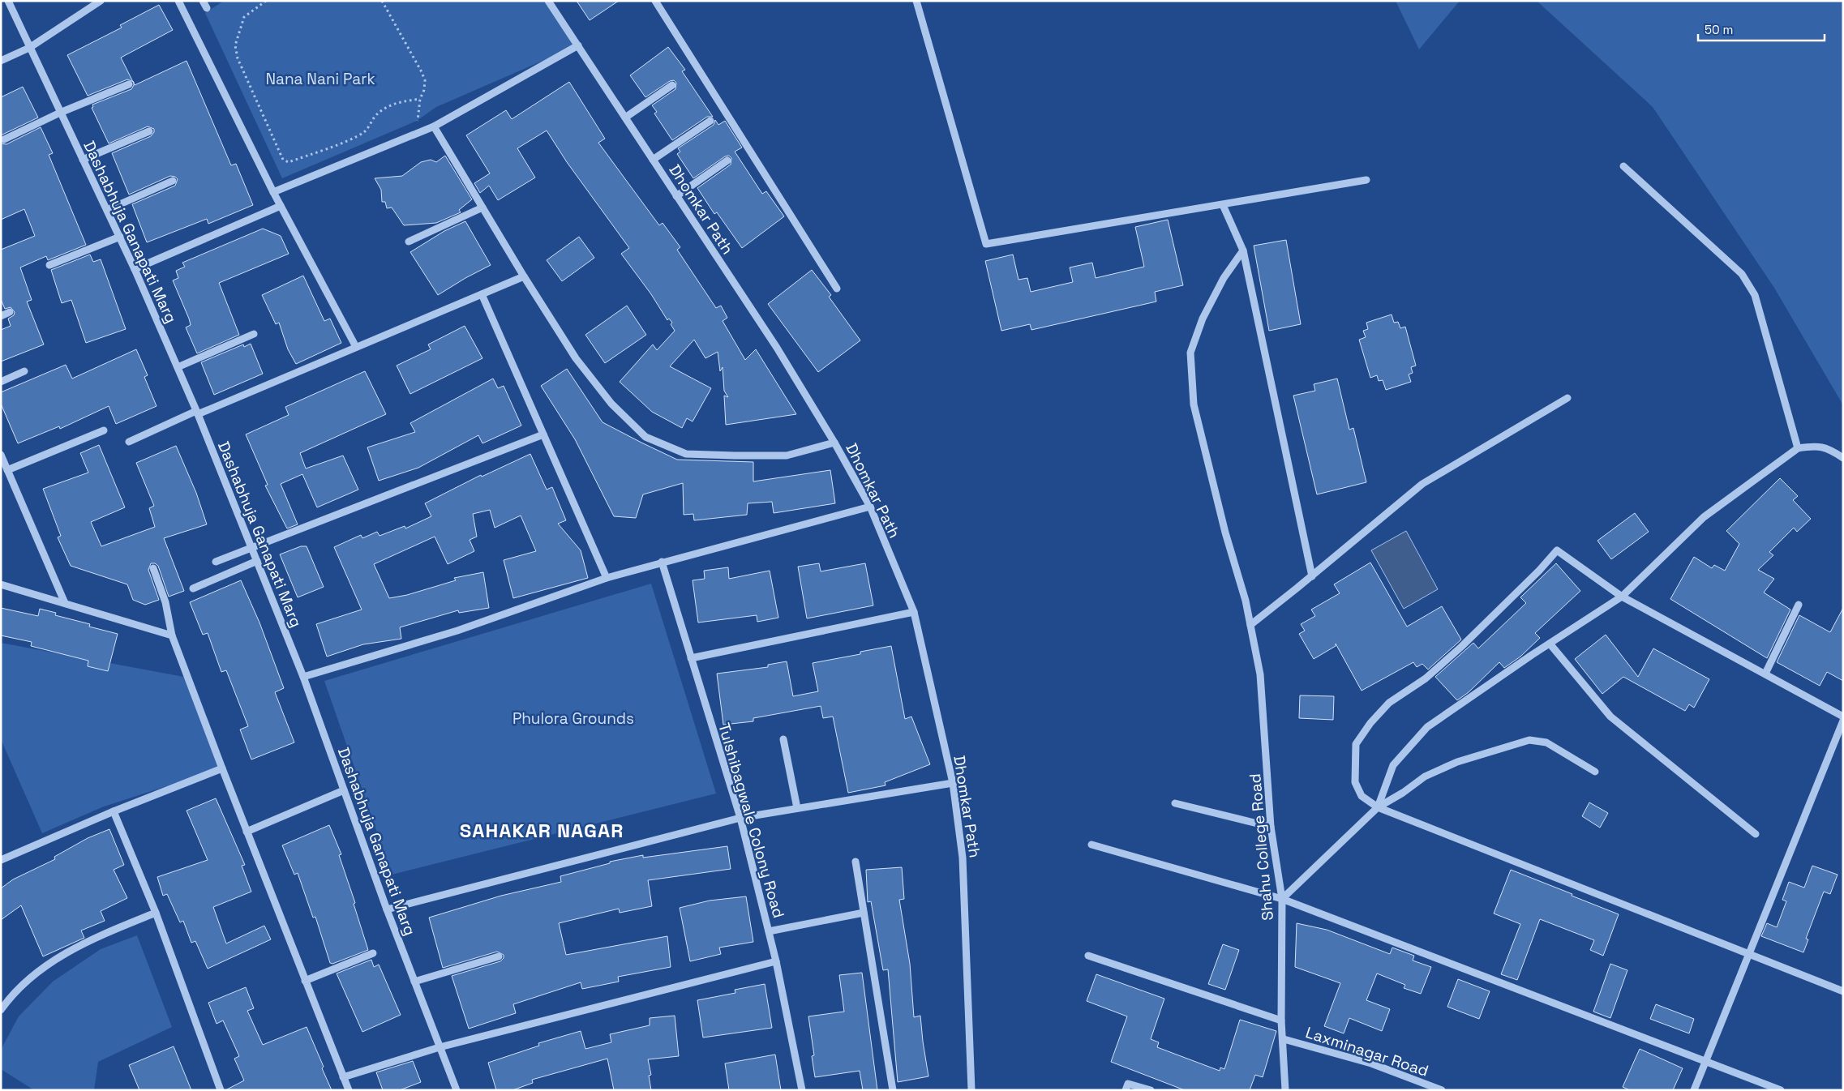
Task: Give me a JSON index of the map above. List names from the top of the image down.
{
  "streets": {
    "street": [
      "Dhomkar Path",
      "Dashabhuja Ganapati Marg",
      "Tulshibagwale Colony Road",
      "Shahu College Road",
      "Laxminagar Road"
    ]
  },
  "crossings": [
    ["Shahu College Road", "Laxminagar Road"]
  ],
  "districts": ["SAHAKAR NAGAR"],
  "parks": ["Nana Nani Park", "Phulora Grounds"],
  "scale_bar": "50 m"
}
